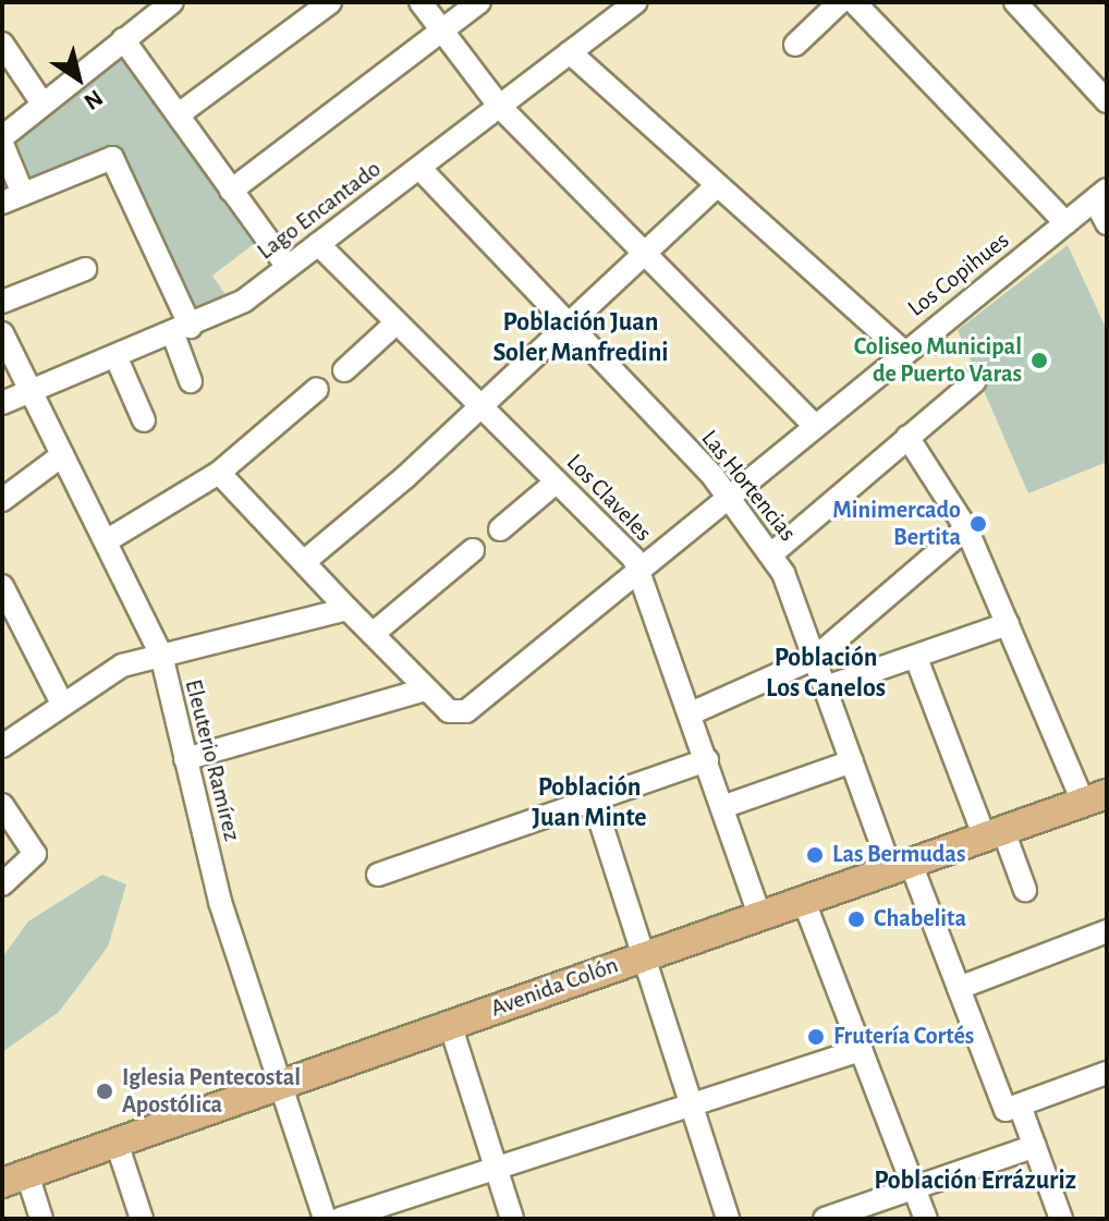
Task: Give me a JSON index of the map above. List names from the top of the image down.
{
  "streets": {
    "main road": ["Avenida Colón"],
    "street": [
      "Lago Encantado",
      "Los Copihues",
      "Las Hortencias",
      "Los Claveles",
      "Eleuterio Ramírez"
    ]
  },
  "crossings": [
    ["Lago Encantado", "Las Hortencias"],
    ["Lago Encantado", "Los Claveles"],
    ["Lago Encantado", "Eleuterio Ramírez"],
    ["Los Copihues", "Las Hortencias"],
    ["Los Copihues", "Los Claveles"],
    ["Las Hortencias", "Avenida Colón"],
    ["Los Claveles", "Avenida Colón"],
    ["Eleuterio Ramírez", "Avenida Colón"]
  ],
  "districts": [
    "Población Juan Soler Manfredini",
    "Población Los Canelos",
    "Población Juan Minte",
    "Población Errázuriz"
  ],
  "places": [
    "Coliseo Municipal de Puerto Varas",
    "Minimercado Bertita",
    "Las Bermudas",
    "Chabelita",
    "Frutería Cortés",
    "Iglesia Pentecostal Apostólica"
  ],
  "north": "bottom right"
}
